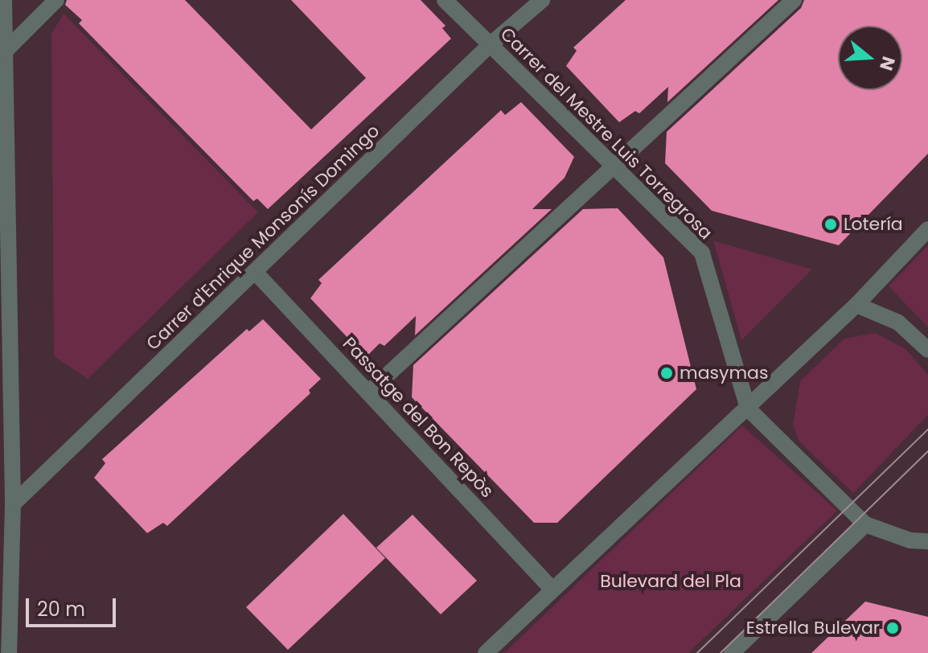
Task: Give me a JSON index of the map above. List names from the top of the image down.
{
  "streets": {
    "street": ["Carrer del Mestre Luis Torregrosa", "Carrer d'Enrique Monsonís Domingo", "Passatge del Bon Repòs"]
  },
  "crossings": [
    ["Carrer del Mestre Luis Torregrosa", "Carrer d'Enrique Monsonís Domingo"],
    ["Carrer d'Enrique Monsonís Domingo", "Passatge del Bon Repòs"]
  ],
  "parks": ["Bulevard del Pla"],
  "places": ["Lotería", "masymas", "Estrella Bulevar"],
  "scale_bar": "20 m",
  "north": "right"
}
